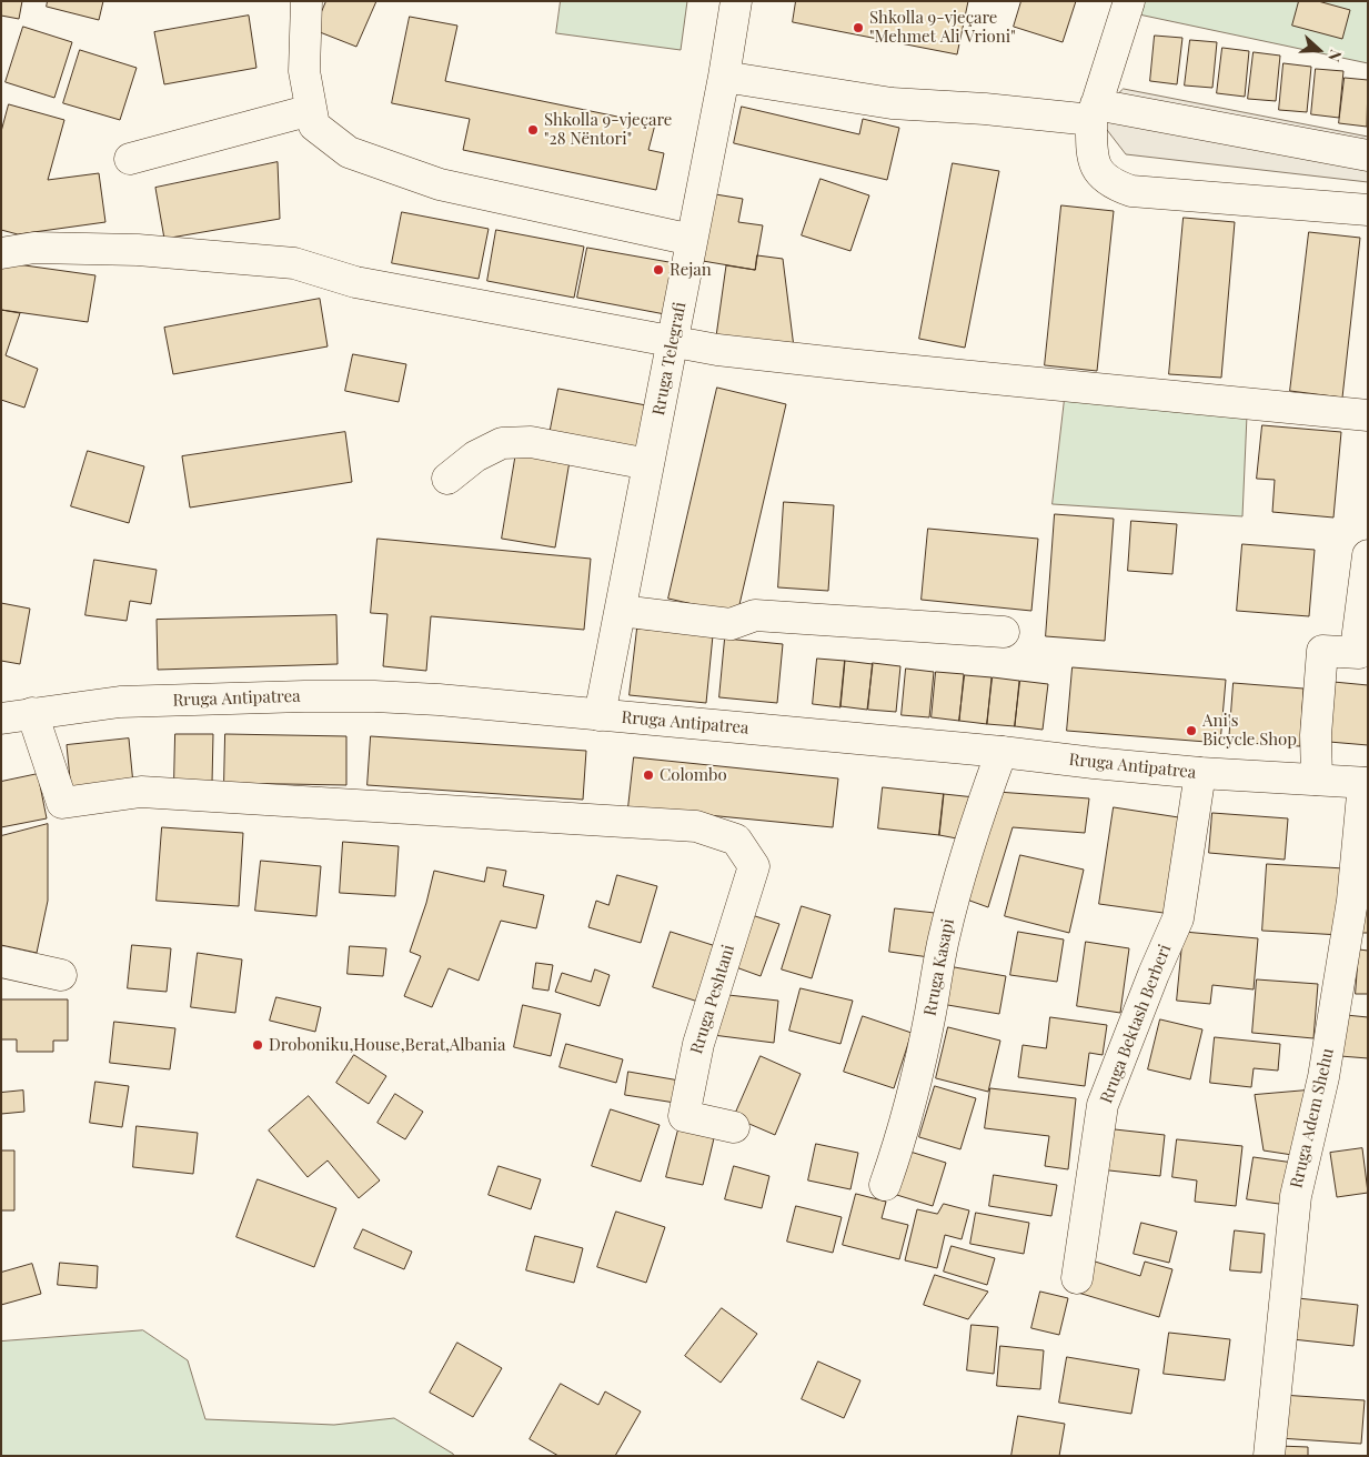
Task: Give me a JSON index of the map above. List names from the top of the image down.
{
  "streets": {
    "street": [
      "Rruga Telegrafi",
      "Rruga Antipatrea",
      "Rruga Kasapi",
      "Rruga Peshtani",
      "Rruga Bektash Berberi",
      "Rruga Adem Shehu"
    ]
  },
  "crossings": [
    ["Rruga Telegrafi", "Rruga Antipatrea"],
    ["Rruga Antipatrea", "Rruga Kasapi"],
    ["Rruga Antipatrea", "Rruga Peshtani"],
    ["Rruga Antipatrea", "Rruga Bektash Berberi"],
    ["Rruga Antipatrea", "Rruga Adem Shehu"]
  ],
  "places": [
    "Shkolla 9-vjeçare \"Mehmet Ali Vrioni\"",
    "Shkolla 9-vjeçare \"28 Nëntori\"",
    "Rejan",
    "Ani's Bicycle Shop",
    "Colombo",
    "Droboniku,House,Berat,Albania"
  ],
  "north": "right"
}
